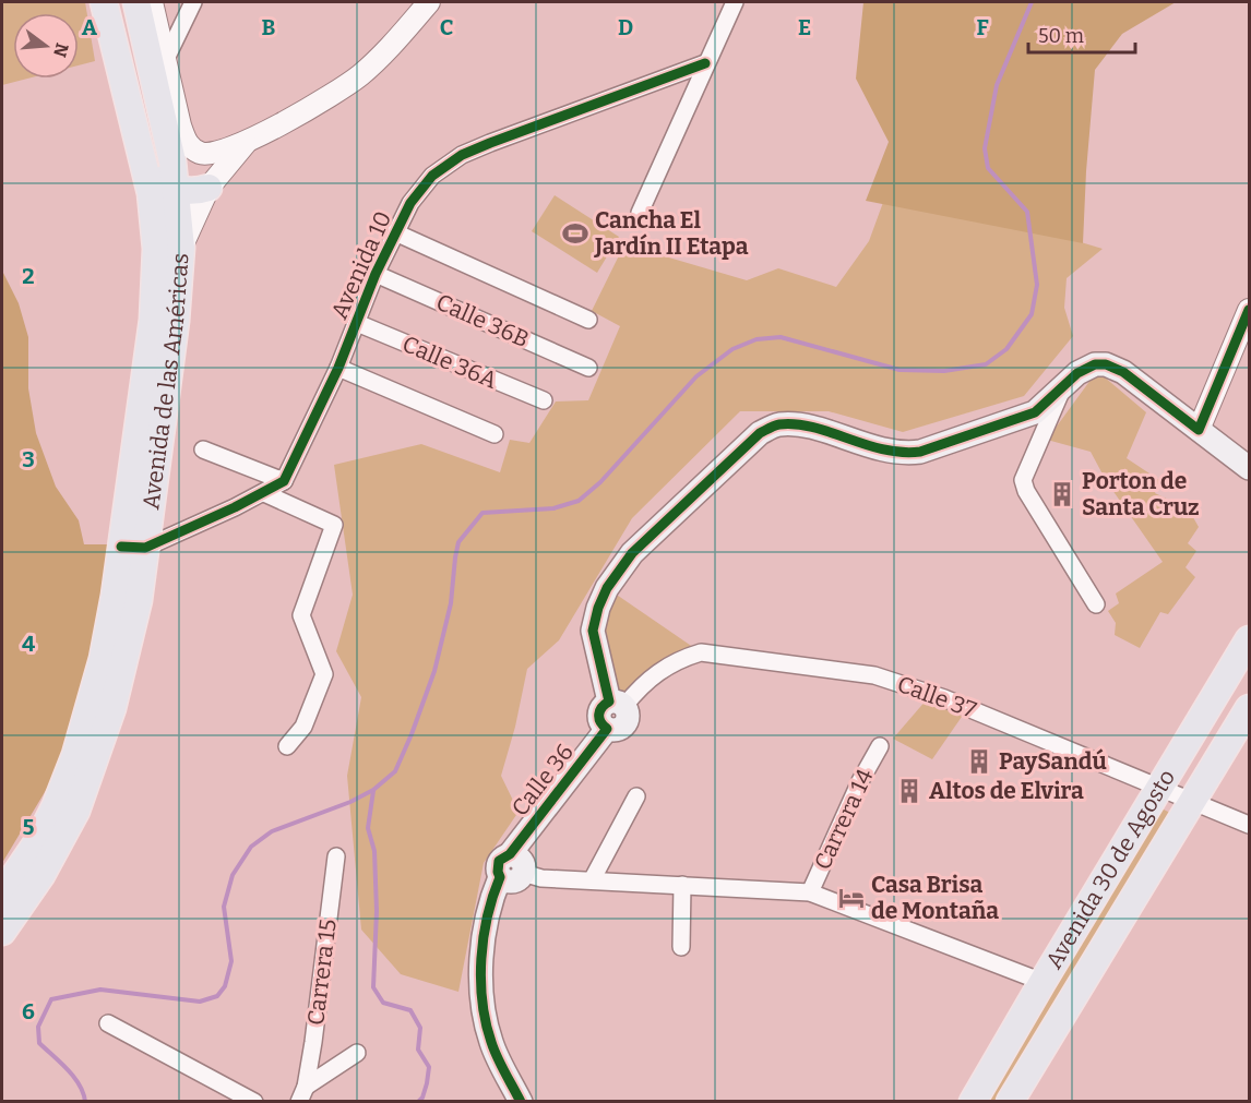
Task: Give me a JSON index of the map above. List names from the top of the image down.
{
  "streets": {
    "main road": ["Avenida de las Américas", "Calle 36", "Avenida 30 de Agosto"],
    "street": [
      "Avenida 10",
      "Calle 36B",
      "Calle 36A",
      "Calle 37",
      "Carrera 14",
      "Carrera 15"
    ]
  },
  "crossings": [
    ["Avenida 10", "Calle 36B"],
    ["Avenida 10", "Calle 36A"],
    ["Calle 37", "Calle 36"],
    ["Calle 37", "Avenida 30 de Agosto"]
  ],
  "places": {
    "sports": ["Cancha El Jardín II Etapa"],
    "building": ["Porton de Santa Cruz", "PaySandú", "Altos de Elvira"],
    "hotel": ["Casa Brisa de Montaña"]
  },
  "scale_bar": "50 m",
  "north": "right",
  "grid": {
    "columns": [
      "A",
      "B",
      "C",
      "D",
      "E",
      "F"
    ],
    "rows": [
      "2",
      "3",
      "4",
      "5",
      "6"
    ]
  }
}
